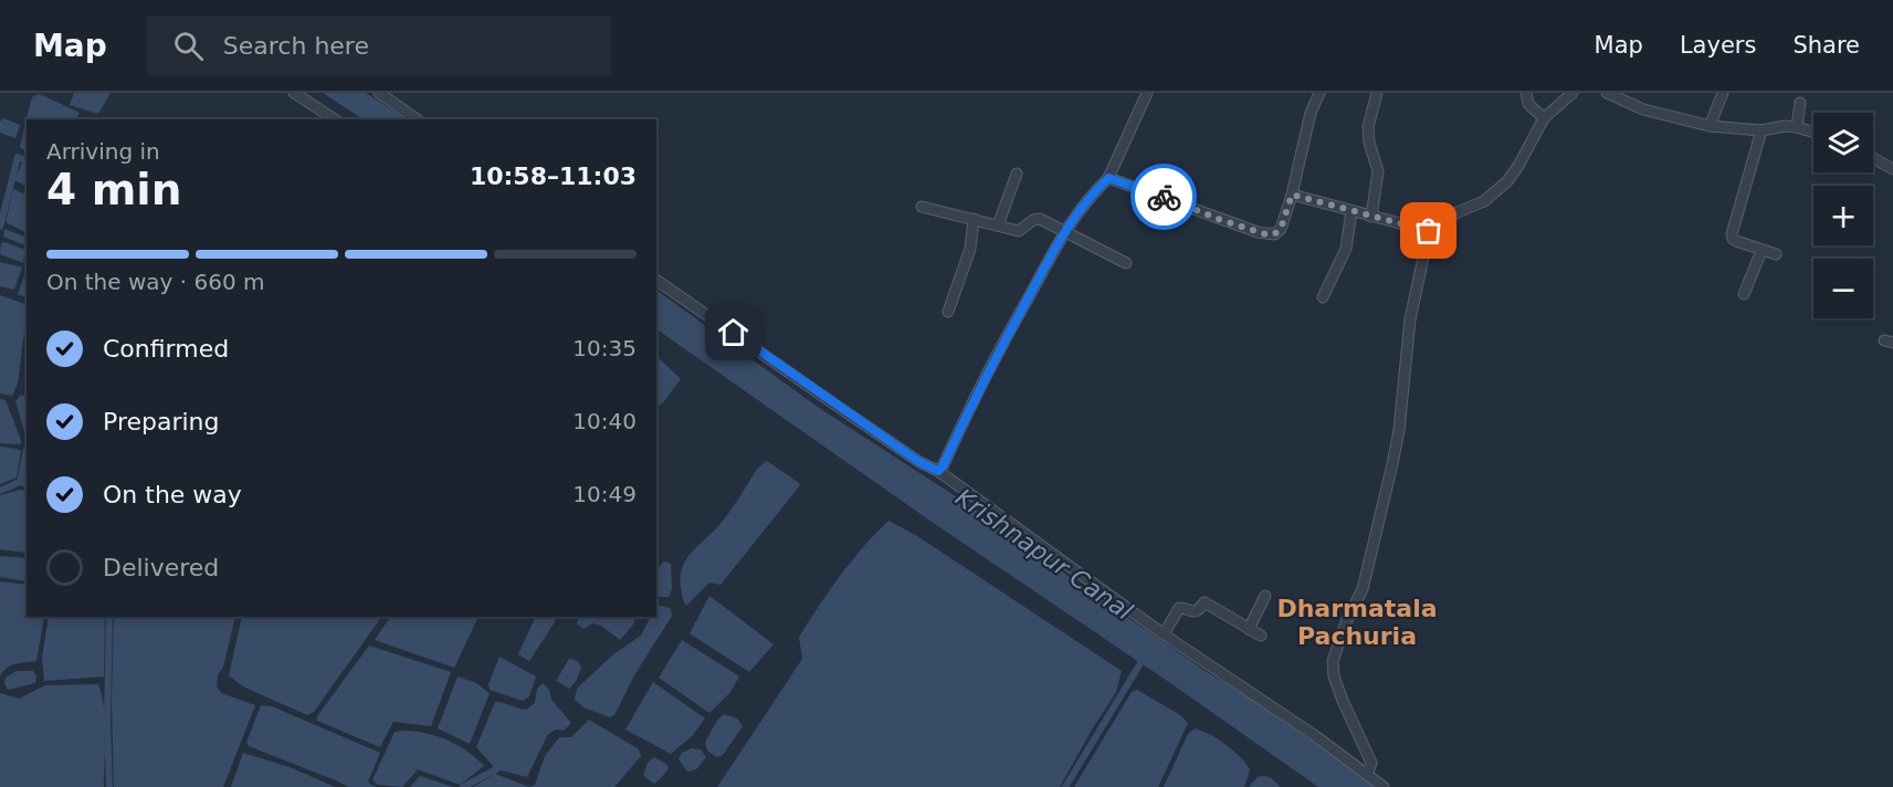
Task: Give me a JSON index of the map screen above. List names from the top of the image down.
{
  "districts": ["Dharmatala Pachuria"],
  "water": ["Krishnapur Canal"],
  "page": {
    "header": "Map",
    "search": "Search here",
    "nav": ["Map", "Layers", "Share"],
    "map_buttons": ["+", "−"],
    "heading": ["4 min", "Arriving in", "10:58–11:03"],
    "bar": "On the way · 660 m",
    "list": [
      ["Confirmed", "10:35"],
      ["Preparing", "10:40"],
      ["On the way", "10:49"],
      "Delivered"
    ]
  }
}
